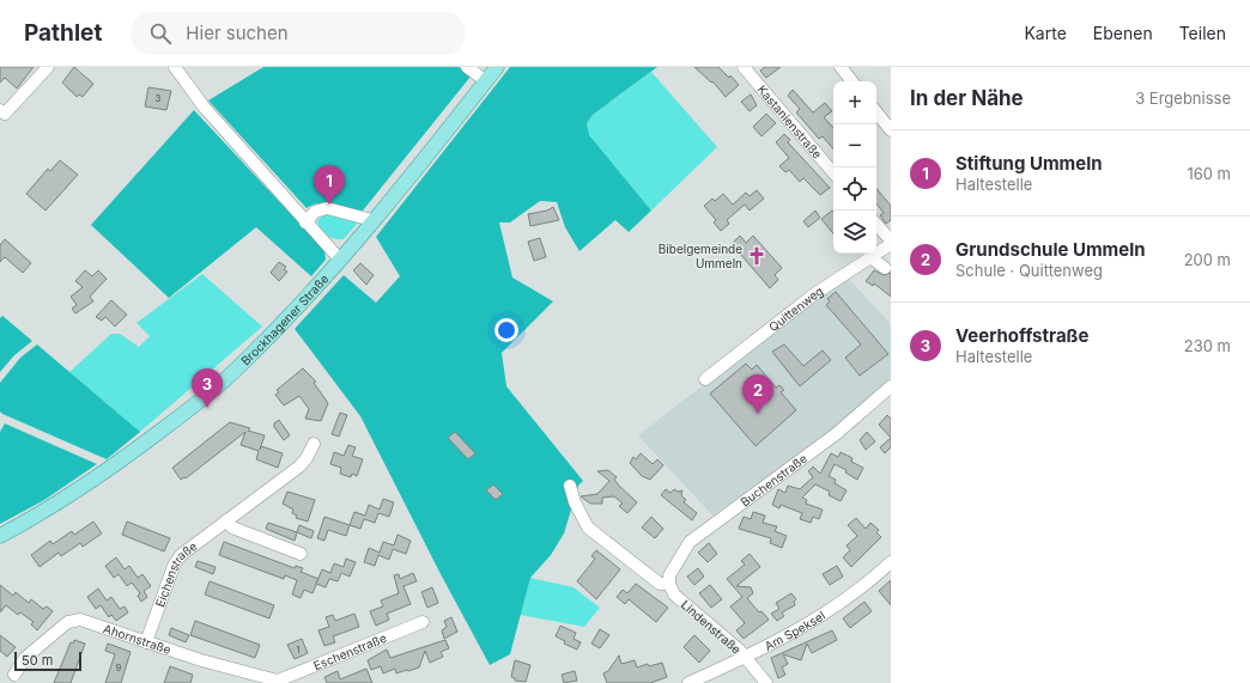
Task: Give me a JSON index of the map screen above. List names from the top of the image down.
{
  "streets": {
    "main road": ["Brockhagener Straße"],
    "street": [
      "Kastanienstraße",
      "Quittenweg",
      "Buchenstraße",
      "Eichenstraße",
      "Lindenstraße",
      "Am Speksel",
      "Ahornstraße",
      "Eschenstraße"
    ]
  },
  "crossings": [
    ["Buchenstraße", "Lindenstraße"],
    ["Eichenstraße", "Ahornstraße"],
    ["Lindenstraße", "Am Speksel"],
    ["Ahornstraße", "Eschenstraße"]
  ],
  "places": {
    "church": ["Bibelgemeinde Ummeln"]
  },
  "house_numbers": ["3", "1", "9"],
  "scale_bar": "50 m",
  "page": {
    "header": "Pathlet",
    "search": "Hier suchen",
    "nav": ["Karte", "Ebenen", "Teilen"],
    "heading": ["In der Nähe", "3 Ergebnisse"],
    "map_buttons": ["+", "−"],
    "list": [
      {
        "mark": "1",
        "name": "Stiftung Ummeln",
        "note": "Haltestelle",
        "value": "160 m"
      },
      {
        "mark": "2",
        "name": "Grundschule Ummeln",
        "note": "Schule · Quittenweg",
        "value": "200 m"
      },
      {
        "mark": "3",
        "name": "Veerhoffstraße",
        "note": "Haltestelle",
        "value": "230 m"
      }
    ],
    "pins": ["1", "3", "2"],
    "scale": "50 m"
  }
}
